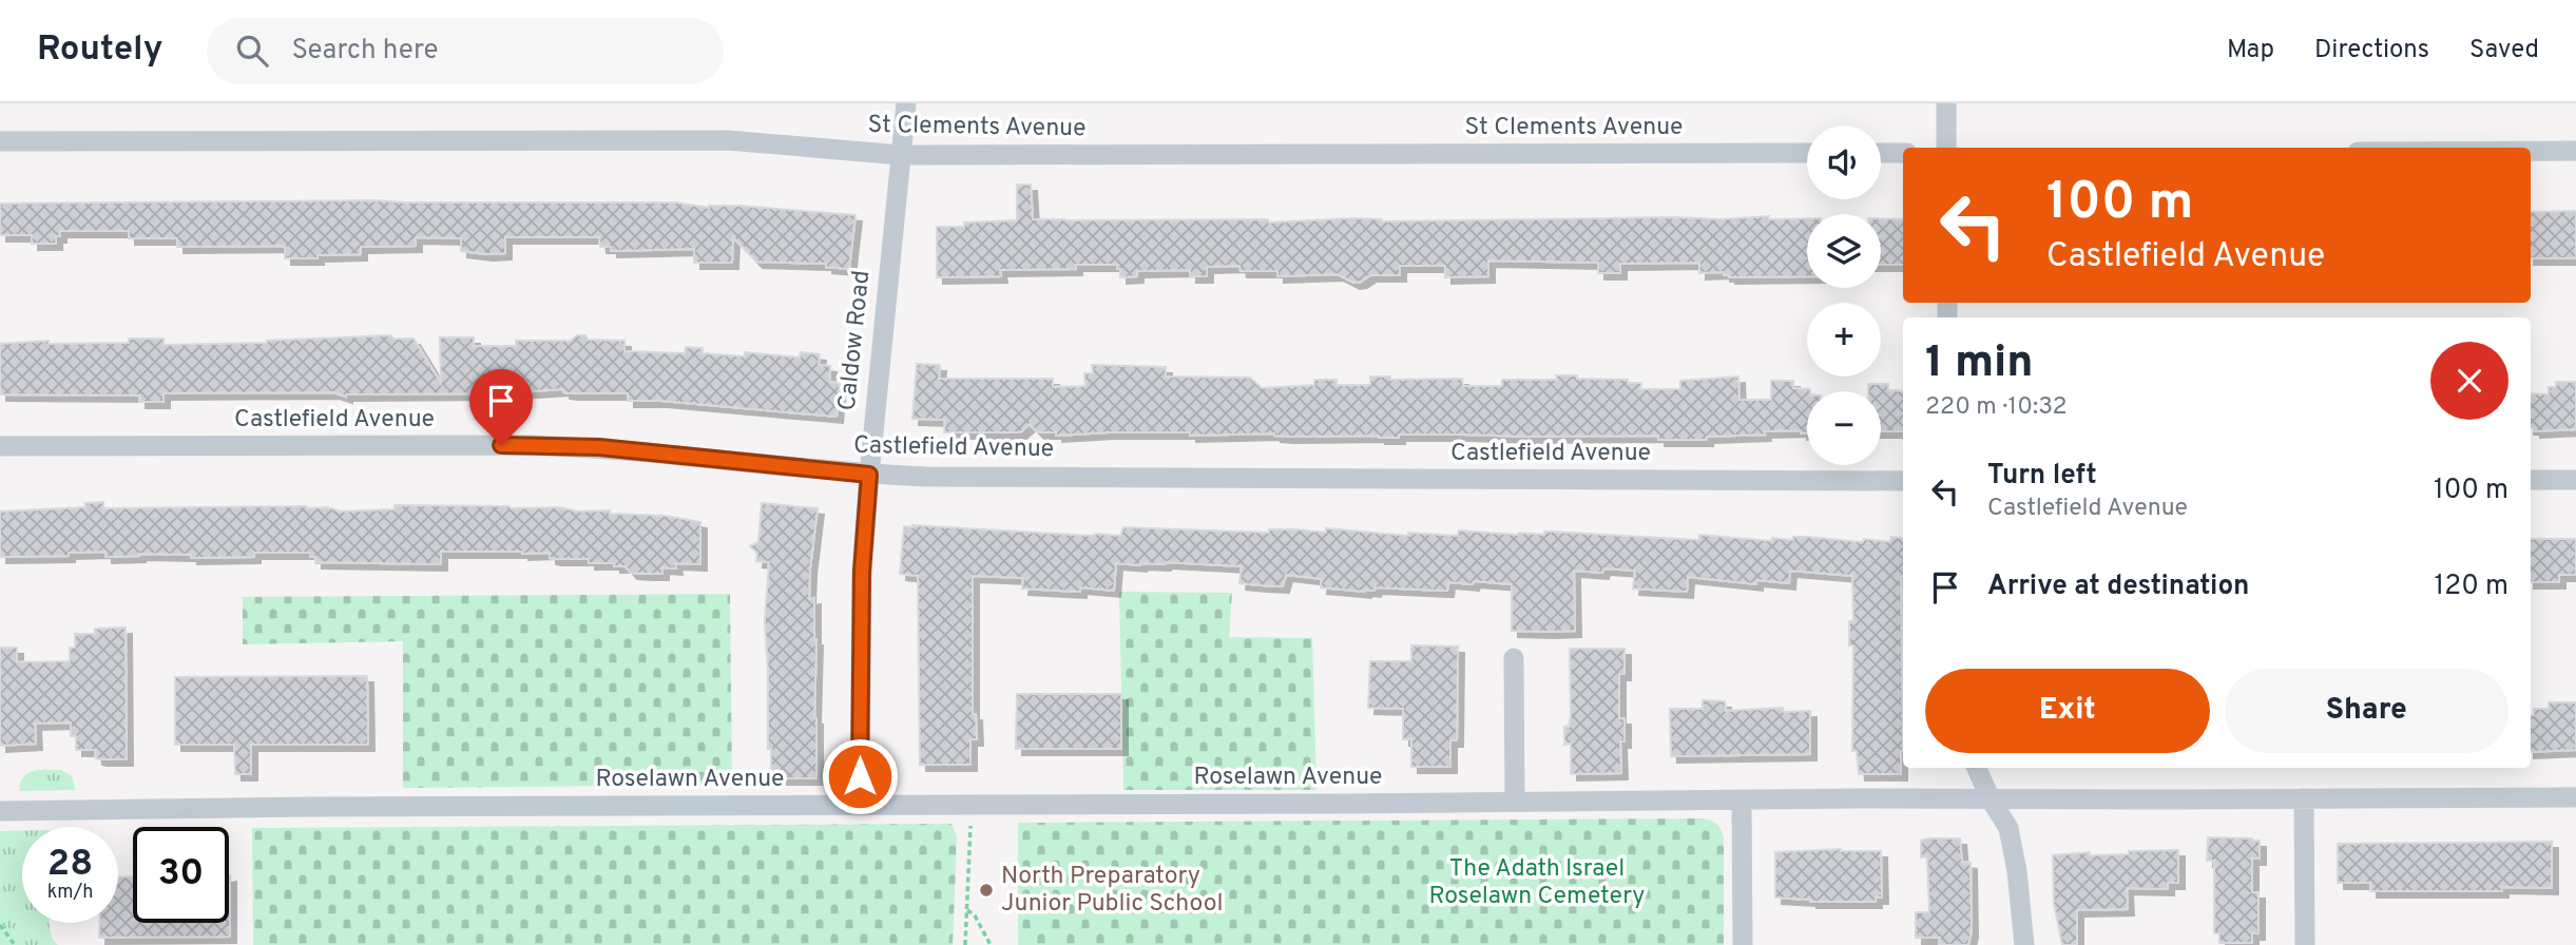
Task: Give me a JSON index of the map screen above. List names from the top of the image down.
{
  "streets": {
    "street": [
      "St Clements Avenue",
      "Caldow Road",
      "Castlefield Avenue",
      "Roselawn Avenue"
    ]
  },
  "crossings": [
    ["St Clements Avenue", "Caldow Road"],
    ["Caldow Road", "Castlefield Avenue"],
    ["Caldow Road", "Roselawn Avenue"]
  ],
  "parks": ["The Adath Israel Roselawn Cemetery"],
  "places": ["North Preparatory Junior Public School"],
  "page": {
    "header": "Routely",
    "search": "Search here",
    "nav": ["Map", "Directions", "Saved"],
    "map_buttons": ["+", "−"],
    "turn": ["100 m", "Castlefield Avenue"],
    "heading": ["1 min", "220 m · 10:32"],
    "list": [
      {
        "name": "Turn left",
        "note": "Castlefield Avenue",
        "value": "100 m"
      },
      {
        "name": "Arrive at destination",
        "value": "120 m"
      }
    ],
    "buttons": ["Exit", "Share"],
    "speed": "28 km/h",
    "limit": "30"
  }
}
